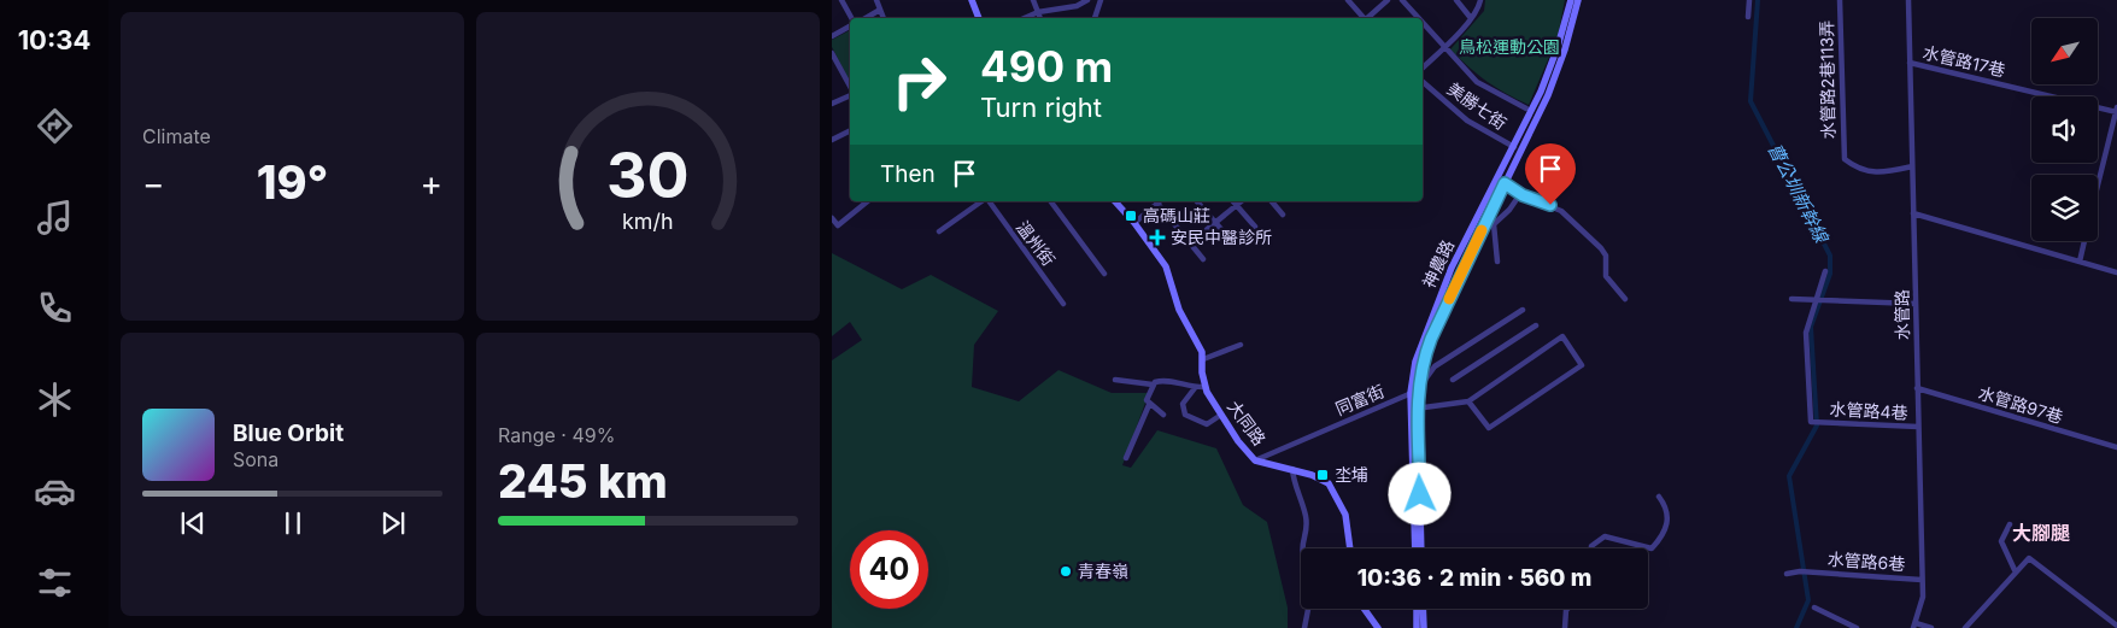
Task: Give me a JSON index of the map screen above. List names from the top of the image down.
{
  "streets": {
    "street": [
      "水管路17巷",
      "水管路2巷113弄",
      "美勝七街",
      "溫州街",
      "神農路",
      "水管路",
      "同富街",
      "水管路97巷",
      "水管路4巷",
      "大同路",
      "水管路6巷"
    ]
  },
  "crossings": [
    ["水管路17巷", "水管路"],
    ["水管路2巷113弄", "水管路"],
    ["美勝七街", "神農路"],
    ["神農路", "同富街"],
    ["水管路", "水管路97巷"],
    ["水管路", "水管路4巷"],
    ["水管路", "水管路6巷"],
    ["同富街", "大同路"]
  ],
  "districts": ["大腳腿"],
  "water": ["曹公圳新幹線"],
  "parks": ["鳥松運動公園"],
  "places": {
    "transit": ["高碼山莊", "坔埔"],
    "health": ["安民中醫診所"],
    "other": ["青春嶺"]
  },
  "north": "bottom left",
  "page": {
    "tabs": "10:34",
    "tile": [
      "Climate",
      ["Range · 49%", "245 km"]
    ],
    "turn": ["490 m", "Turn right"],
    "then": "Then",
    "heat": ["−", "19°", "+"],
    "song": ["Blue Orbit", "Sona"],
    "limit": "40",
    "trip": "10:36 · 2 min · 560 m",
    "gauge": ["30", "km/h"]
  }
}
